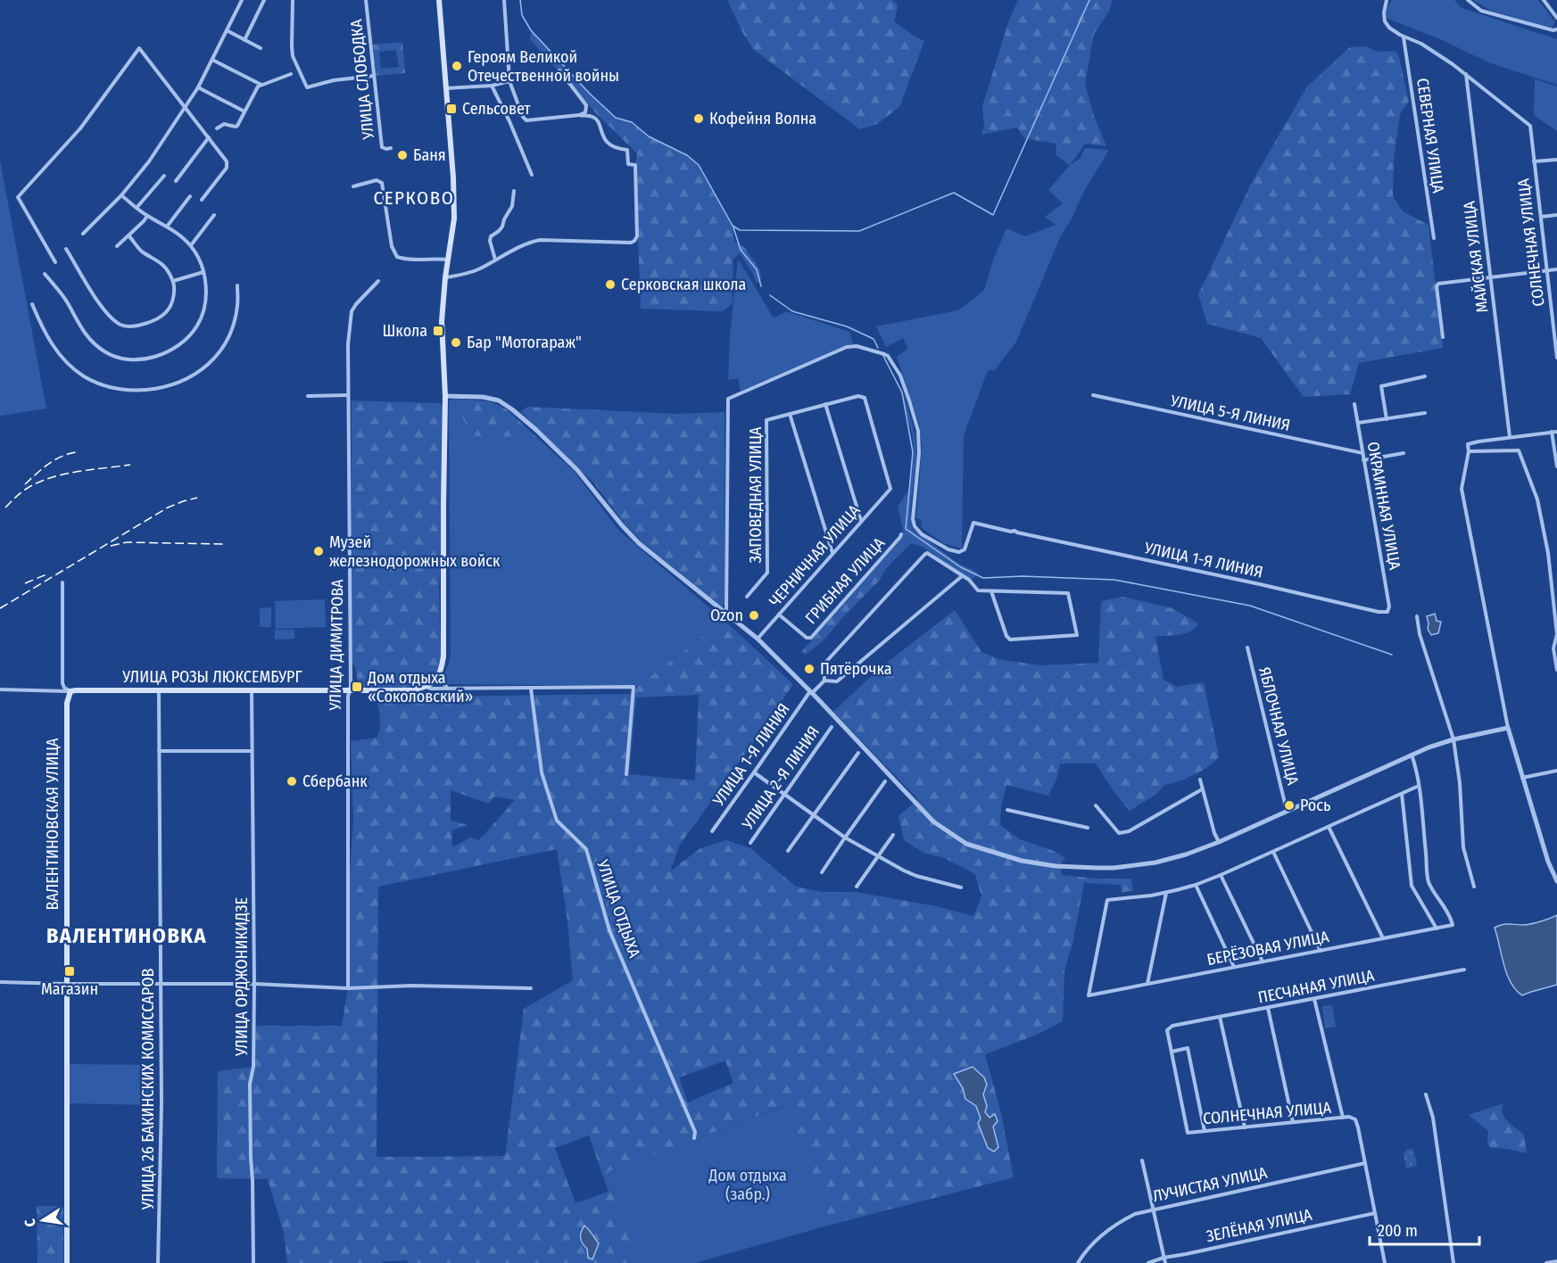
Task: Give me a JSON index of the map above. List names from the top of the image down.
{
  "streets": {
    "main road": ["УЛИЦА РОЗЫ ЛЮКСЕМБУРГ", "ВАЛЕНТИНОВСКАЯ УЛИЦА"],
    "street": [
      "УЛИЦА СЛОБОДКА",
      "СЕВЕРНАЯ УЛИЦА",
      "СОЛНЕЧНАЯ УЛИЦА",
      "МАЙСКАЯ УЛИЦА",
      "УЛИЦА 5-Я ЛИНИЯ",
      "ЗАПОВЕДНАЯ УЛИЦА",
      "ОКРАИННАЯ УЛИЦА",
      "ЧЕРНИЧНАЯ УЛИЦА",
      "УЛИЦА 1-Я ЛИНИЯ",
      "ГРИБНАЯ УЛИЦА",
      "УЛИЦА ДИМИТРОВА",
      "ЯБЛОЧНАЯ УЛИЦА",
      "УЛИЦА 2-Я ЛИНИЯ",
      "УЛИЦА ОТДЫХА",
      "БЕРЁЗОВАЯ УЛИЦА",
      "УЛИЦА ОРДЖОНИКИДЗЕ",
      "ПЕСЧАНАЯ УЛИЦА",
      "УЛИЦА 26 БАКИНСКИХ КОМИССАРОВ",
      "ЛУЧИСТАЯ УЛИЦА",
      "ЗЕЛЁНАЯ УЛИЦА"
    ]
  },
  "crossings": [
    ["СОЛНЕЧНАЯ УЛИЦА", "МАЙСКАЯ УЛИЦА"],
    ["СОЛНЕЧНАЯ УЛИЦА", "ПЕСЧАНАЯ УЛИЦА"],
    ["СОЛНЕЧНАЯ УЛИЦА", "ЛУЧИСТАЯ УЛИЦА"],
    ["УЛИЦА 5-Я ЛИНИЯ", "ОКРАИННАЯ УЛИЦА"],
    ["ЗАПОВЕДНАЯ УЛИЦА", "ЧЕРНИЧНАЯ УЛИЦА"],
    ["ОКРАИННАЯ УЛИЦА", "УЛИЦА 1-Я ЛИНИЯ"],
    ["ЧЕРНИЧНАЯ УЛИЦА", "ГРИБНАЯ УЛИЦА"],
    ["УЛИЦА ДИМИТРОВА", "УЛИЦА РОЗЫ ЛЮКСЕМБУРГ"],
    ["УЛИЦА РОЗЫ ЛЮКСЕМБУРГ", "ВАЛЕНТИНОВСКАЯ УЛИЦА"],
    ["УЛИЦА РОЗЫ ЛЮКСЕМБУРГ", "УЛИЦА ОРДЖОНИКИДЗЕ"],
    ["УЛИЦА РОЗЫ ЛЮКСЕМБУРГ", "УЛИЦА 26 БАКИНСКИХ КОМИССАРОВ"]
  ],
  "districts": ["СЕРКОВО", "ВАЛЕНТИНОВКА"],
  "parks": ["Дом отдыха (забр.)"],
  "places": {
    "other": [
      "Героям Великой Отечественной войны",
      "Кофейня Волна",
      "Баня",
      "Серковская школа",
      "Бар \"Мотогараж\"",
      "Музей железнодорожных войск",
      "Ozon",
      "Пятёрочка",
      "Сбербанк",
      "Рось"
    ],
    "transit": [
      "Сельсовет",
      "Школа",
      "Дом отдыха «Соколовский»",
      "Магазин"
    ]
  },
  "scale_bar": "200 m",
  "north": "left"
}
